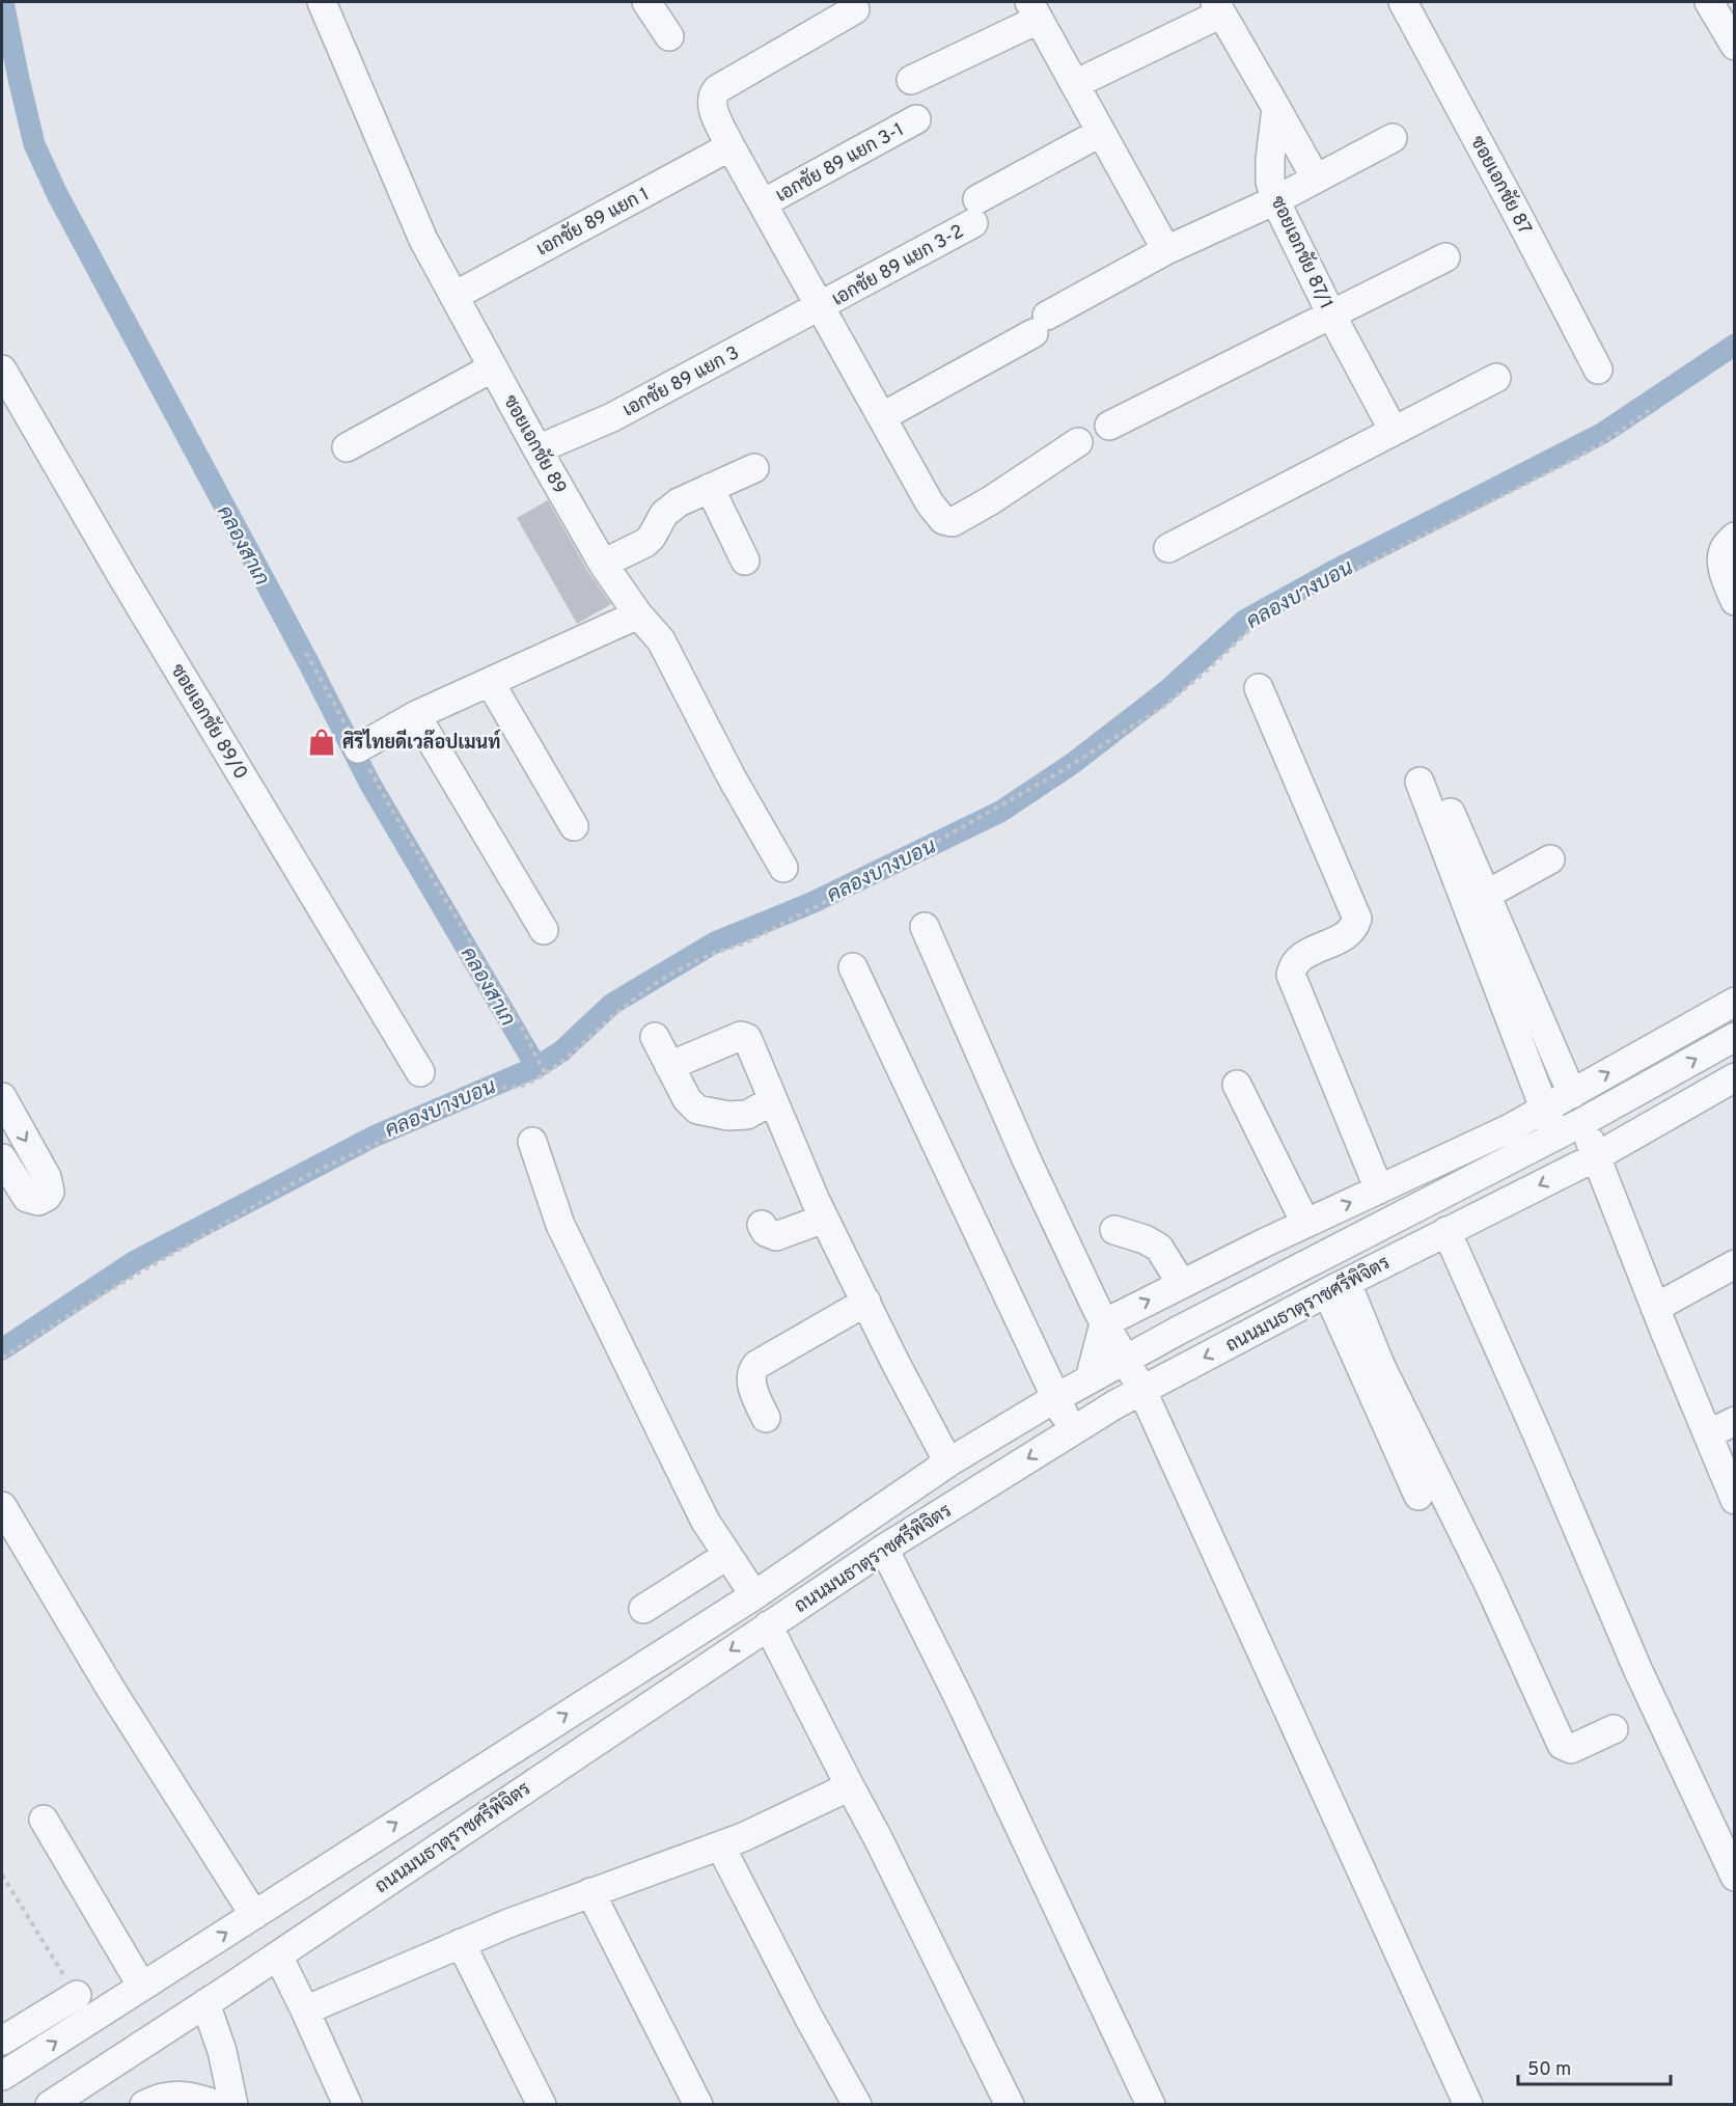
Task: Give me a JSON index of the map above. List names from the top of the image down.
{
  "streets": {
    "street": [
      "เอกชัย 89 แยก 3-1",
      "ซอยเอกชัย 87",
      "เอกชัย 89 แยก 1",
      "ซอยเอกชัย 87/1",
      "เอกชัย 89 แยก 3-2",
      "เอกชัย 89 แยก 3",
      "ซอยเอกชัย 89",
      "ซอยเอกชัย 89/0",
      "ถนนมนธาตุราชศรีพิจิตร"
    ]
  },
  "crossings": [
    ["เอกชัย 89 แยก 1", "ซอยเอกชัย 89"],
    ["เอกชัย 89 แยก 3-2", "เอกชัย 89 แยก 3"],
    ["เอกชัย 89 แยก 3", "ซอยเอกชัย 89"]
  ],
  "water": ["คลองสาเก", "คลองบางบอน"],
  "places": {
    "shop": ["ศิริไทยดีเวล๊อปเมนท์"]
  },
  "scale_bar": "50 m"
}
